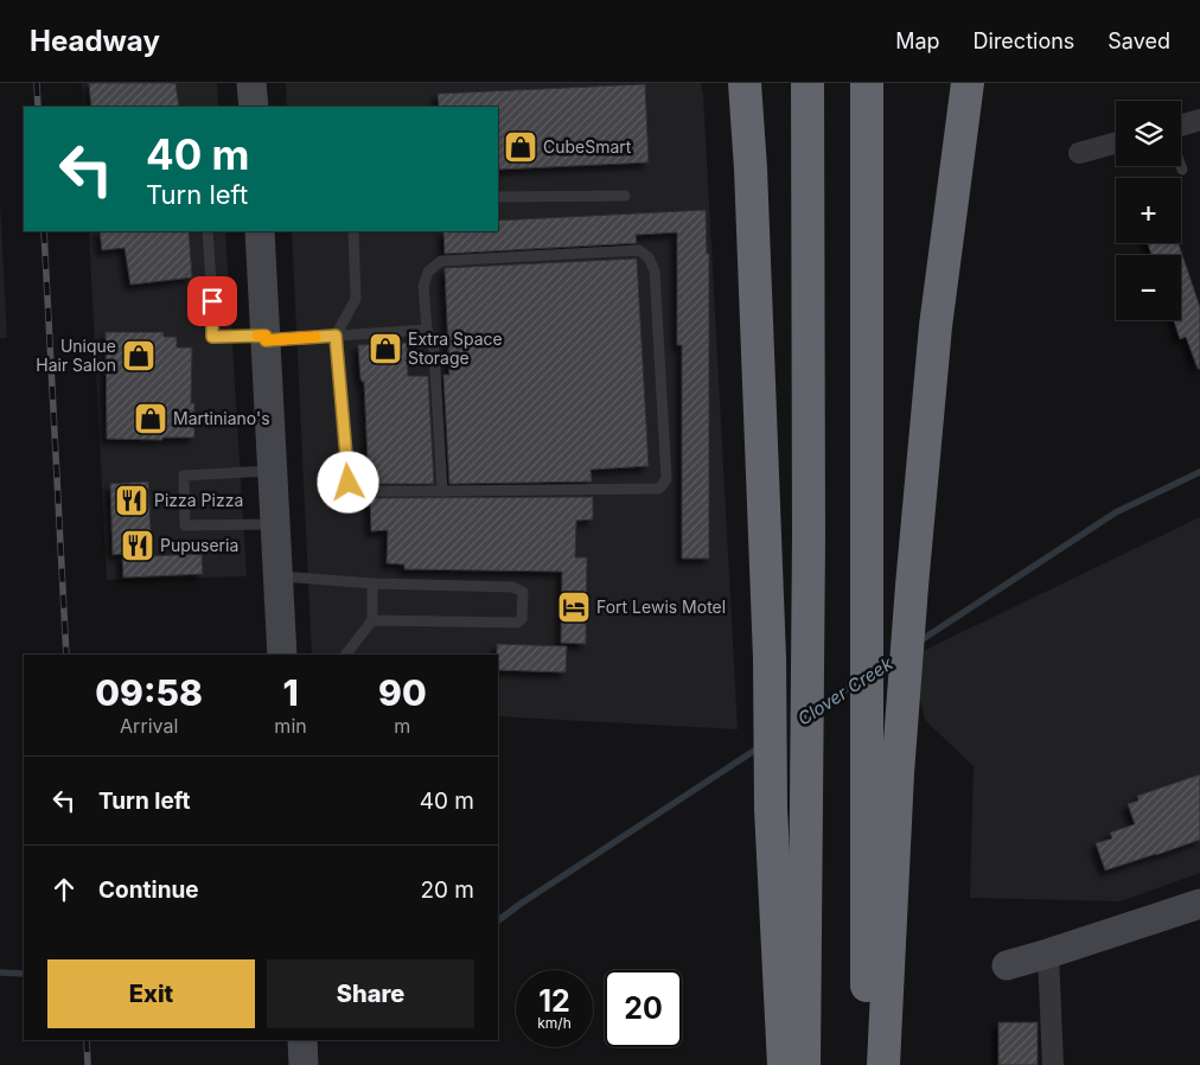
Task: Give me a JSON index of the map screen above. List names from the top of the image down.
{
  "water": ["Clover Creek"],
  "places": {
    "shop": [
      "CubeSmart",
      "Extra Space Storage",
      "Unique Hair Salon",
      "Martiniano's"
    ],
    "restaurant": ["Pizza Pizza", "Pupuseria"],
    "hotel": ["Fort Lewis Motel"]
  },
  "page": {
    "header": "Headway",
    "nav": ["Map", "Directions", "Saved"],
    "map_buttons": ["+", "−"],
    "turn": ["40 m", "Turn left"],
    "eta": [
      "09:58",
      "Arrival",
      "1",
      "min",
      "90",
      "m"
    ],
    "list": [
      {
        "name": "Turn left",
        "value": "40 m"
      },
      {
        "name": "Continue",
        "value": "20 m"
      }
    ],
    "buttons": ["Exit", "Share"],
    "speed": "12 km/h",
    "limit": "20"
  }
}
